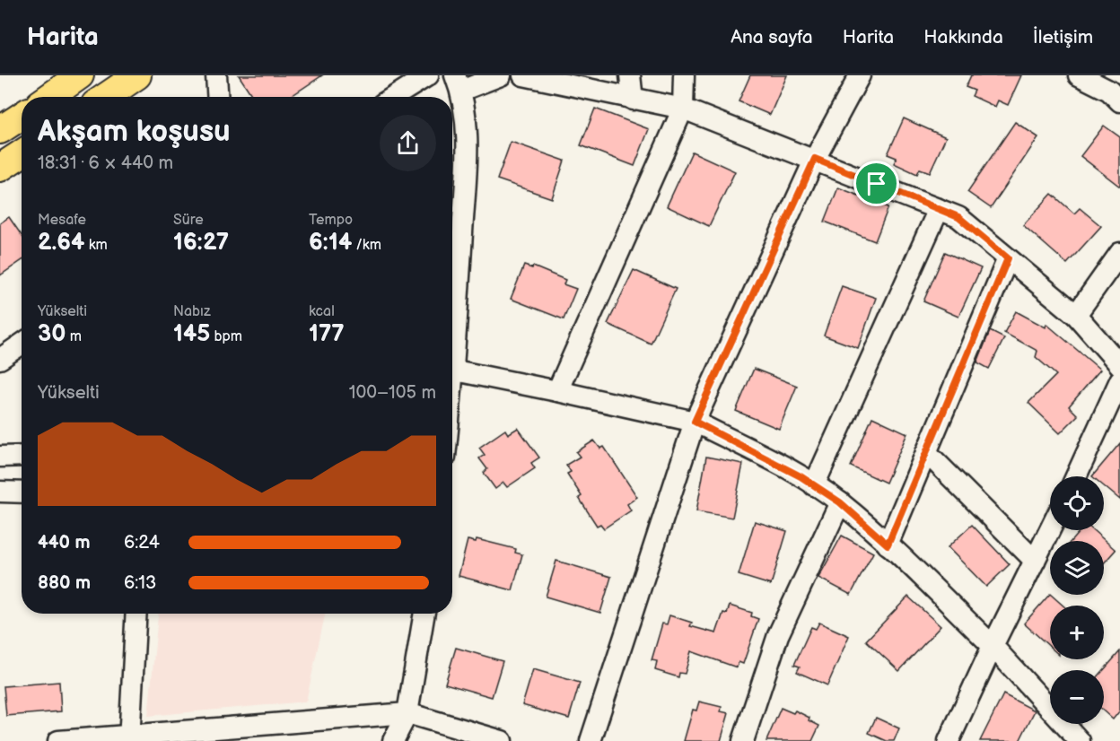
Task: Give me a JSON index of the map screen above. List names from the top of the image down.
{
  "page": {
    "header": "Harita",
    "nav": [
      "Ana sayfa",
      "Harita",
      "Hakkında",
      "İletişim"
    ],
    "heading": ["Akşam koşusu", "18:31 · 6 × 440 m"],
    "stats": [
      ["Mesafe", "2.64 km"],
      ["Süre", "16:27"],
      ["Tempo", "6:14 /km"],
      ["Yükselti", "30 m"],
      ["Nabız", "145 bpm"],
      ["kcal", "177"]
    ],
    "chart": ["Yükselti", "100–105 m"],
    "map_buttons": ["+", "−"],
    "list": [
      {
        "name": "440 m",
        "note": "6:24"
      },
      {
        "name": "880 m",
        "note": "6:13"
      }
    ]
  }
}
